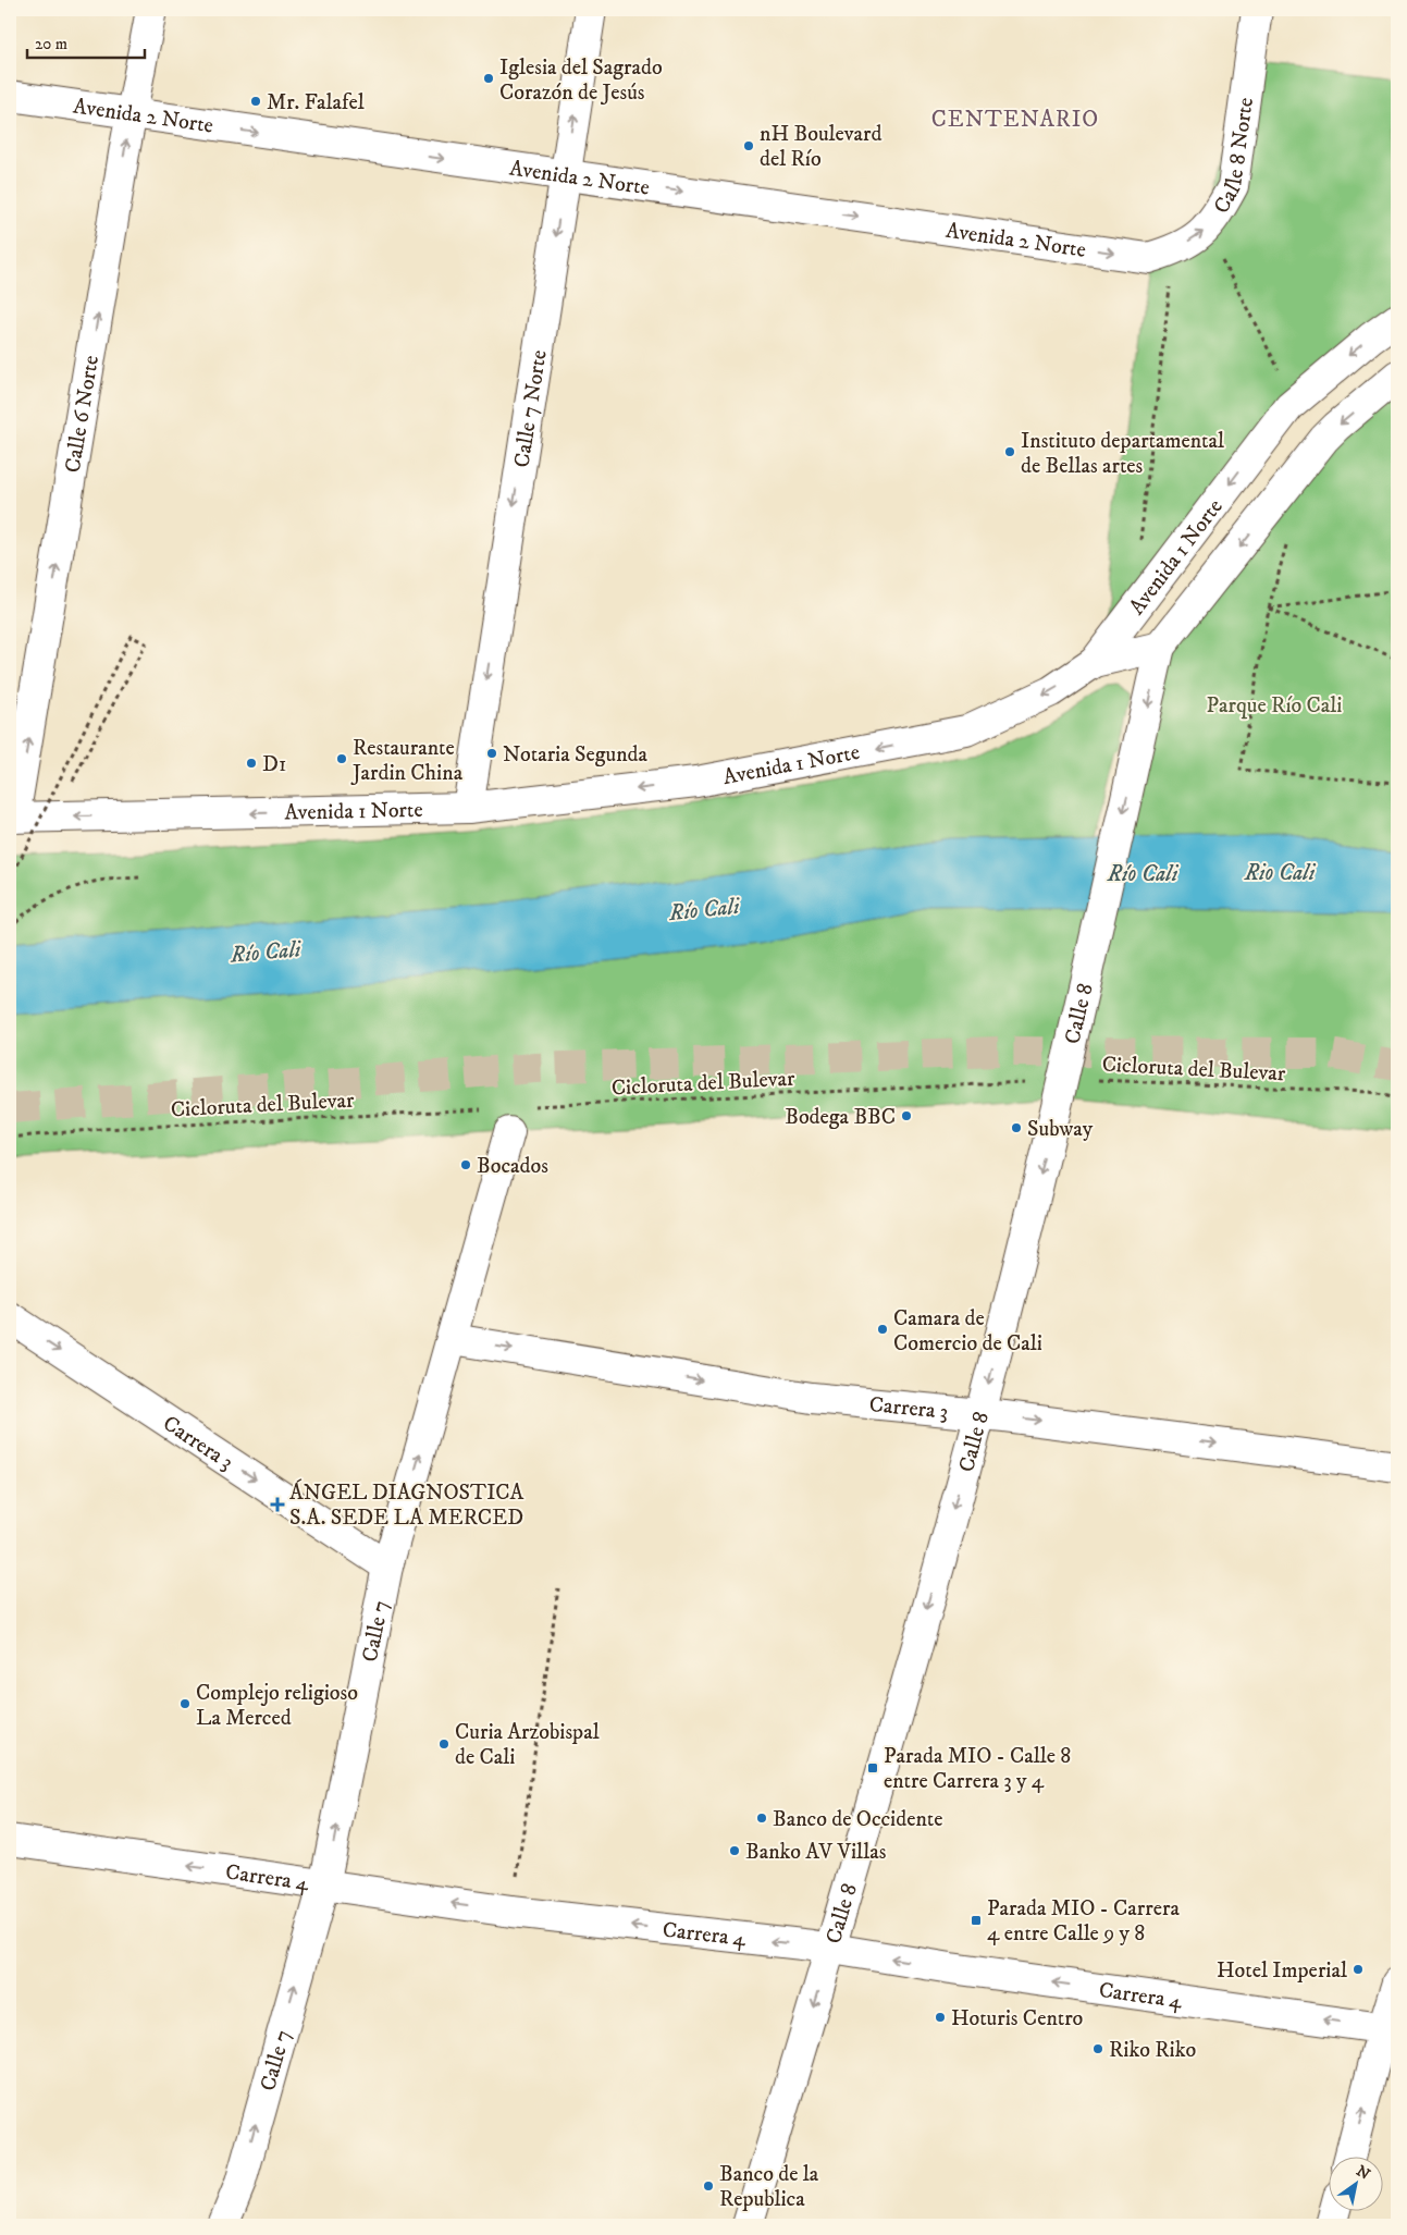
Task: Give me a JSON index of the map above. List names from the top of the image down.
{
  "streets": {
    "street": [
      "Avenida 2 Norte",
      "Calle 8 Norte",
      "Calle 7 Norte",
      "Calle 6 Norte",
      "Avenida 1 Norte",
      "Calle 8",
      "Carrera 3",
      "Calle 7",
      "Carrera 4"
    ],
    "path": ["Cicloruta del Bulevar"]
  },
  "crossings": [
    ["Avenida 2 Norte", "Calle 8 Norte"],
    ["Avenida 2 Norte", "Calle 7 Norte"],
    ["Avenida 2 Norte", "Calle 6 Norte"],
    ["Calle 7 Norte", "Avenida 1 Norte"],
    ["Calle 6 Norte", "Avenida 1 Norte"],
    ["Calle 8", "Cicloruta del Bulevar"],
    ["Calle 8", "Carrera 3"],
    ["Calle 8", "Carrera 4"],
    ["Carrera 3", "Calle 7"],
    ["Calle 7", "Carrera 4"]
  ],
  "one_way": [
    "Avenida 2 Norte",
    "Calle 6 Norte",
    "Avenida 1 Norte",
    "Calle 8",
    "Carrera 3",
    "Calle 7",
    "Carrera 4"
  ],
  "districts": ["CENTENARIO"],
  "water": ["Rio Cali", "Río Cali"],
  "parks": ["Parque Río Cali"],
  "places": {
    "other": [
      "Iglesia del Sagrado Corazón de Jesús",
      "Mr. Falafel",
      "nH Boulevard del Río",
      "Instituto departamental de Bellas artes",
      "Notaria Segunda",
      "Restaurante Jardin China",
      "D1",
      "Bodega BBC",
      "Subway",
      "Bocados",
      "Camara de Comercio de Cali",
      "Complejo religioso La Merced",
      "Curia Arzobispal de Cali",
      "Banco de Occidente",
      "Banko AV Villas",
      "Hotel Imperial",
      "Hoturis Centro",
      "Riko Riko",
      "Banco de la Republica"
    ],
    "health": ["ÁNGEL DIAGNOSTICA S.A. SEDE LA MERCED"],
    "transit": ["Parada MIO - Calle 8 entre Carrera 3 y 4", "Parada MIO - Carrera 4 entre Calle 9 y 8"]
  },
  "scale_bar": "20 m",
  "north": "top right"
}
